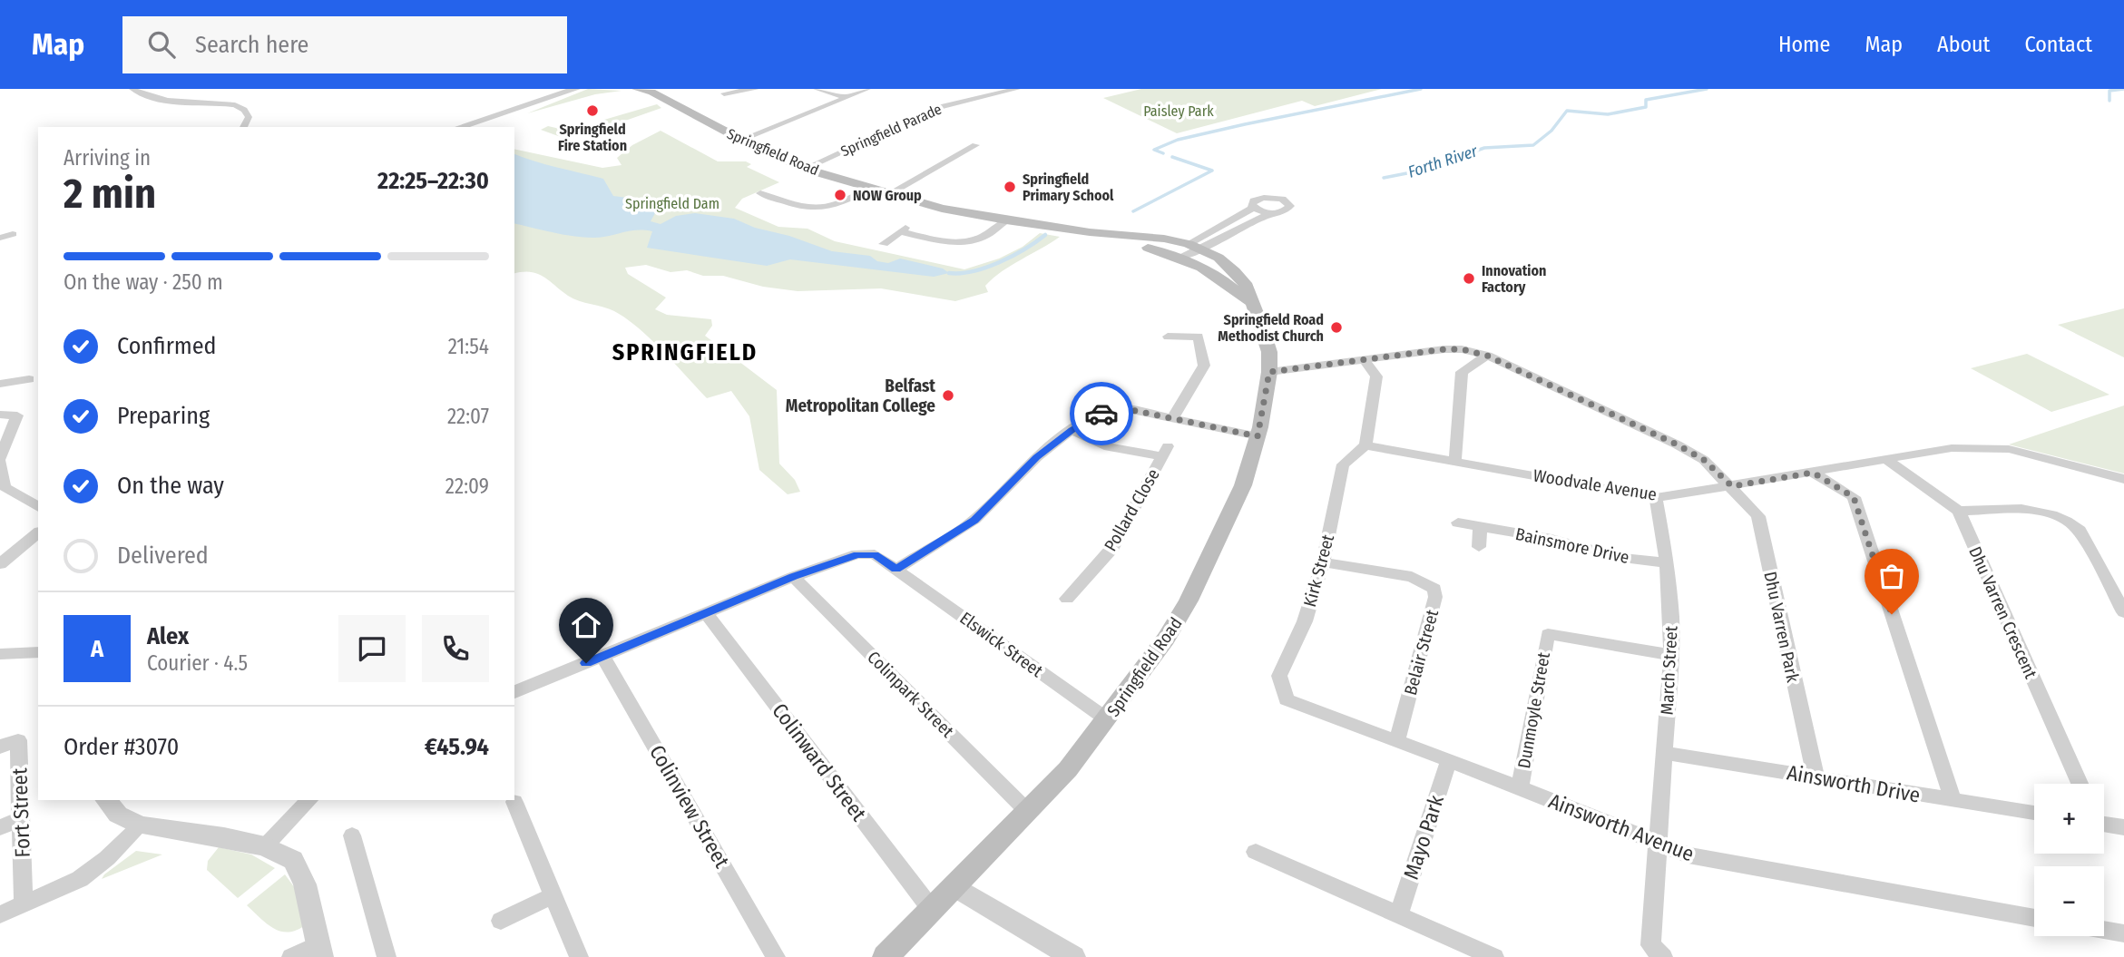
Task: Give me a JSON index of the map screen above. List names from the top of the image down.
{
  "streets": {
    "main road": ["Springfield Road"],
    "street": [
      "Springfield Parade",
      "Woodvale Avenue",
      "Pollard Close",
      "Bainsmore Drive",
      "Kirk Street",
      "Dhu Varren Crescent",
      "Dhu Varren Park",
      "Elswick Street",
      "Belair Street",
      "March Street",
      "Colinpark Street",
      "Dunmoyle Street",
      "Colinward Street",
      "Ainsworth Drive",
      "Colinview Street",
      "Fort Street",
      "Ainsworth Avenue",
      "Mayo Park"
    ]
  },
  "crossings": [
    ["Springfield Parade", "Springfield Road"],
    ["Springfield Road", "Dhu Varren Park"],
    ["Springfield Road", "Elswick Street"],
    ["Springfield Road", "Colinpark Street"],
    ["Springfield Road", "Colinward Street"],
    ["Woodvale Avenue", "Kirk Street"],
    ["Woodvale Avenue", "Dhu Varren Park"],
    ["Woodvale Avenue", "March Street"],
    ["Bainsmore Drive", "March Street"],
    ["Kirk Street", "Belair Street"],
    ["Kirk Street", "Ainsworth Avenue"],
    ["Dhu Varren Park", "Ainsworth Drive"],
    ["Elswick Street", "Colinpark Street"],
    ["Elswick Street", "Colinward Street"],
    ["Elswick Street", "Colinview Street"],
    ["Belair Street", "Ainsworth Avenue"],
    ["March Street", "Dunmoyle Street"],
    ["March Street", "Ainsworth Drive"],
    ["March Street", "Ainsworth Avenue"],
    ["Dunmoyle Street", "Ainsworth Avenue"],
    ["Ainsworth Avenue", "Mayo Park"]
  ],
  "districts": ["SPRINGFIELD"],
  "water": ["Forth River"],
  "parks": ["Paisley Park", "Springfield Dam"],
  "places": [
    "Springfield Fire Station",
    "Springfield Primary School",
    "NOW Group",
    "Innovation Factory",
    "Springfield Road Methodist Church",
    "Belfast Metropolitan College"
  ],
  "page": {
    "header": "Map",
    "search": "Search here",
    "nav": [
      "Home",
      "Map",
      "About",
      "Contact"
    ],
    "heading": ["2 min", "Arriving in", "22:25–22:30"],
    "panel": [
      "Alex",
      "Courier · 4.5",
      "Order #3070",
      "€45.94"
    ],
    "bar": "On the way · 250 m",
    "list": [
      ["Confirmed", "21:54"],
      ["Preparing", "22:07"],
      ["On the way", "22:09"],
      "Delivered"
    ],
    "round": "A",
    "map_buttons": ["+", "−"]
  }
}
